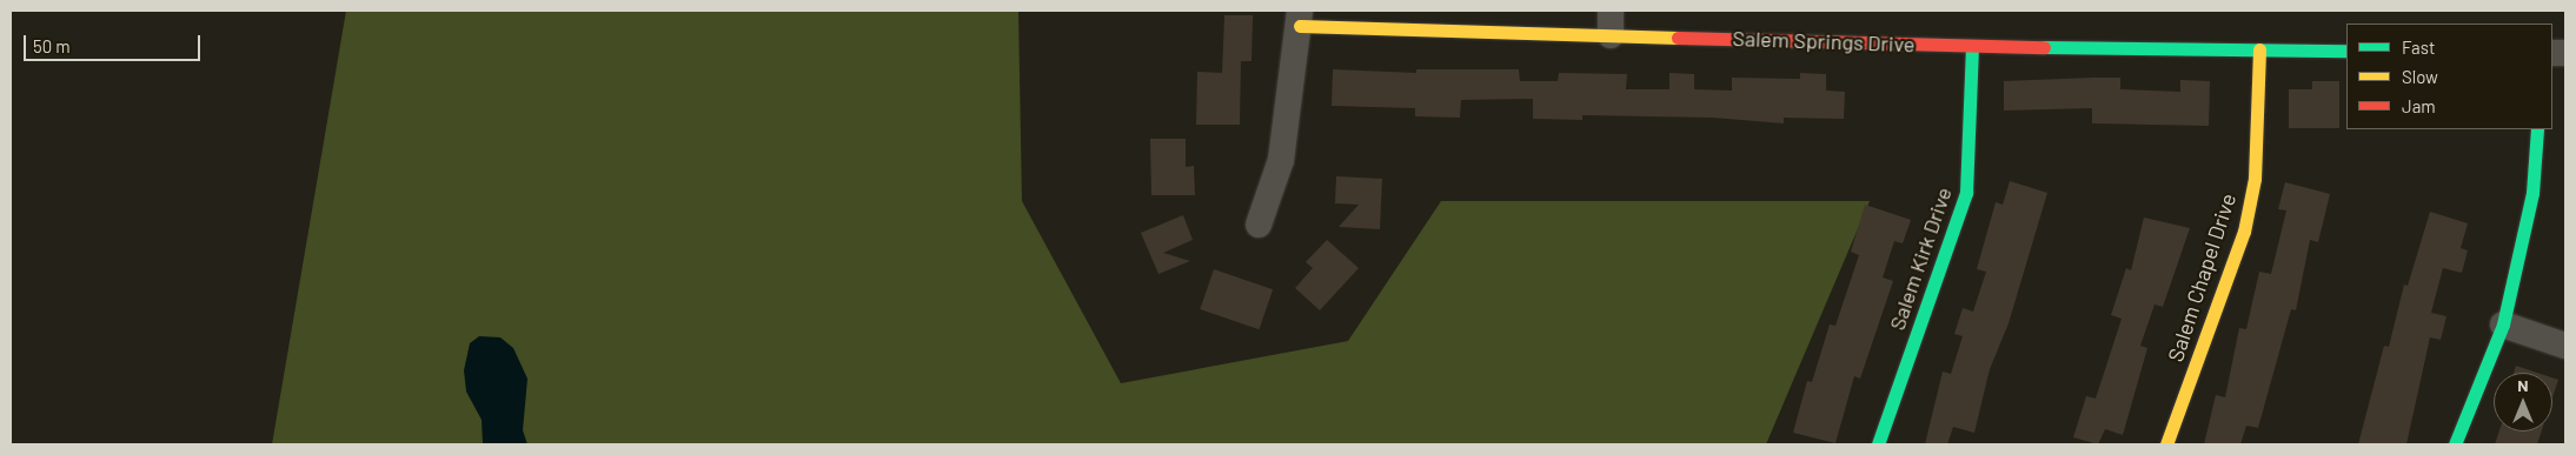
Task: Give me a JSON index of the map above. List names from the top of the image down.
{
  "streets": {
    "street": ["Salem Springs Drive", "Salem Kirk Drive", "Salem Chapel Drive"]
  },
  "crossings": [
    ["Salem Springs Drive", "Salem Kirk Drive"],
    ["Salem Springs Drive", "Salem Chapel Drive"]
  ],
  "legend": ["Fast", "Slow", "Jam"],
  "scale_bar": "50 m",
  "north": "top"
}
